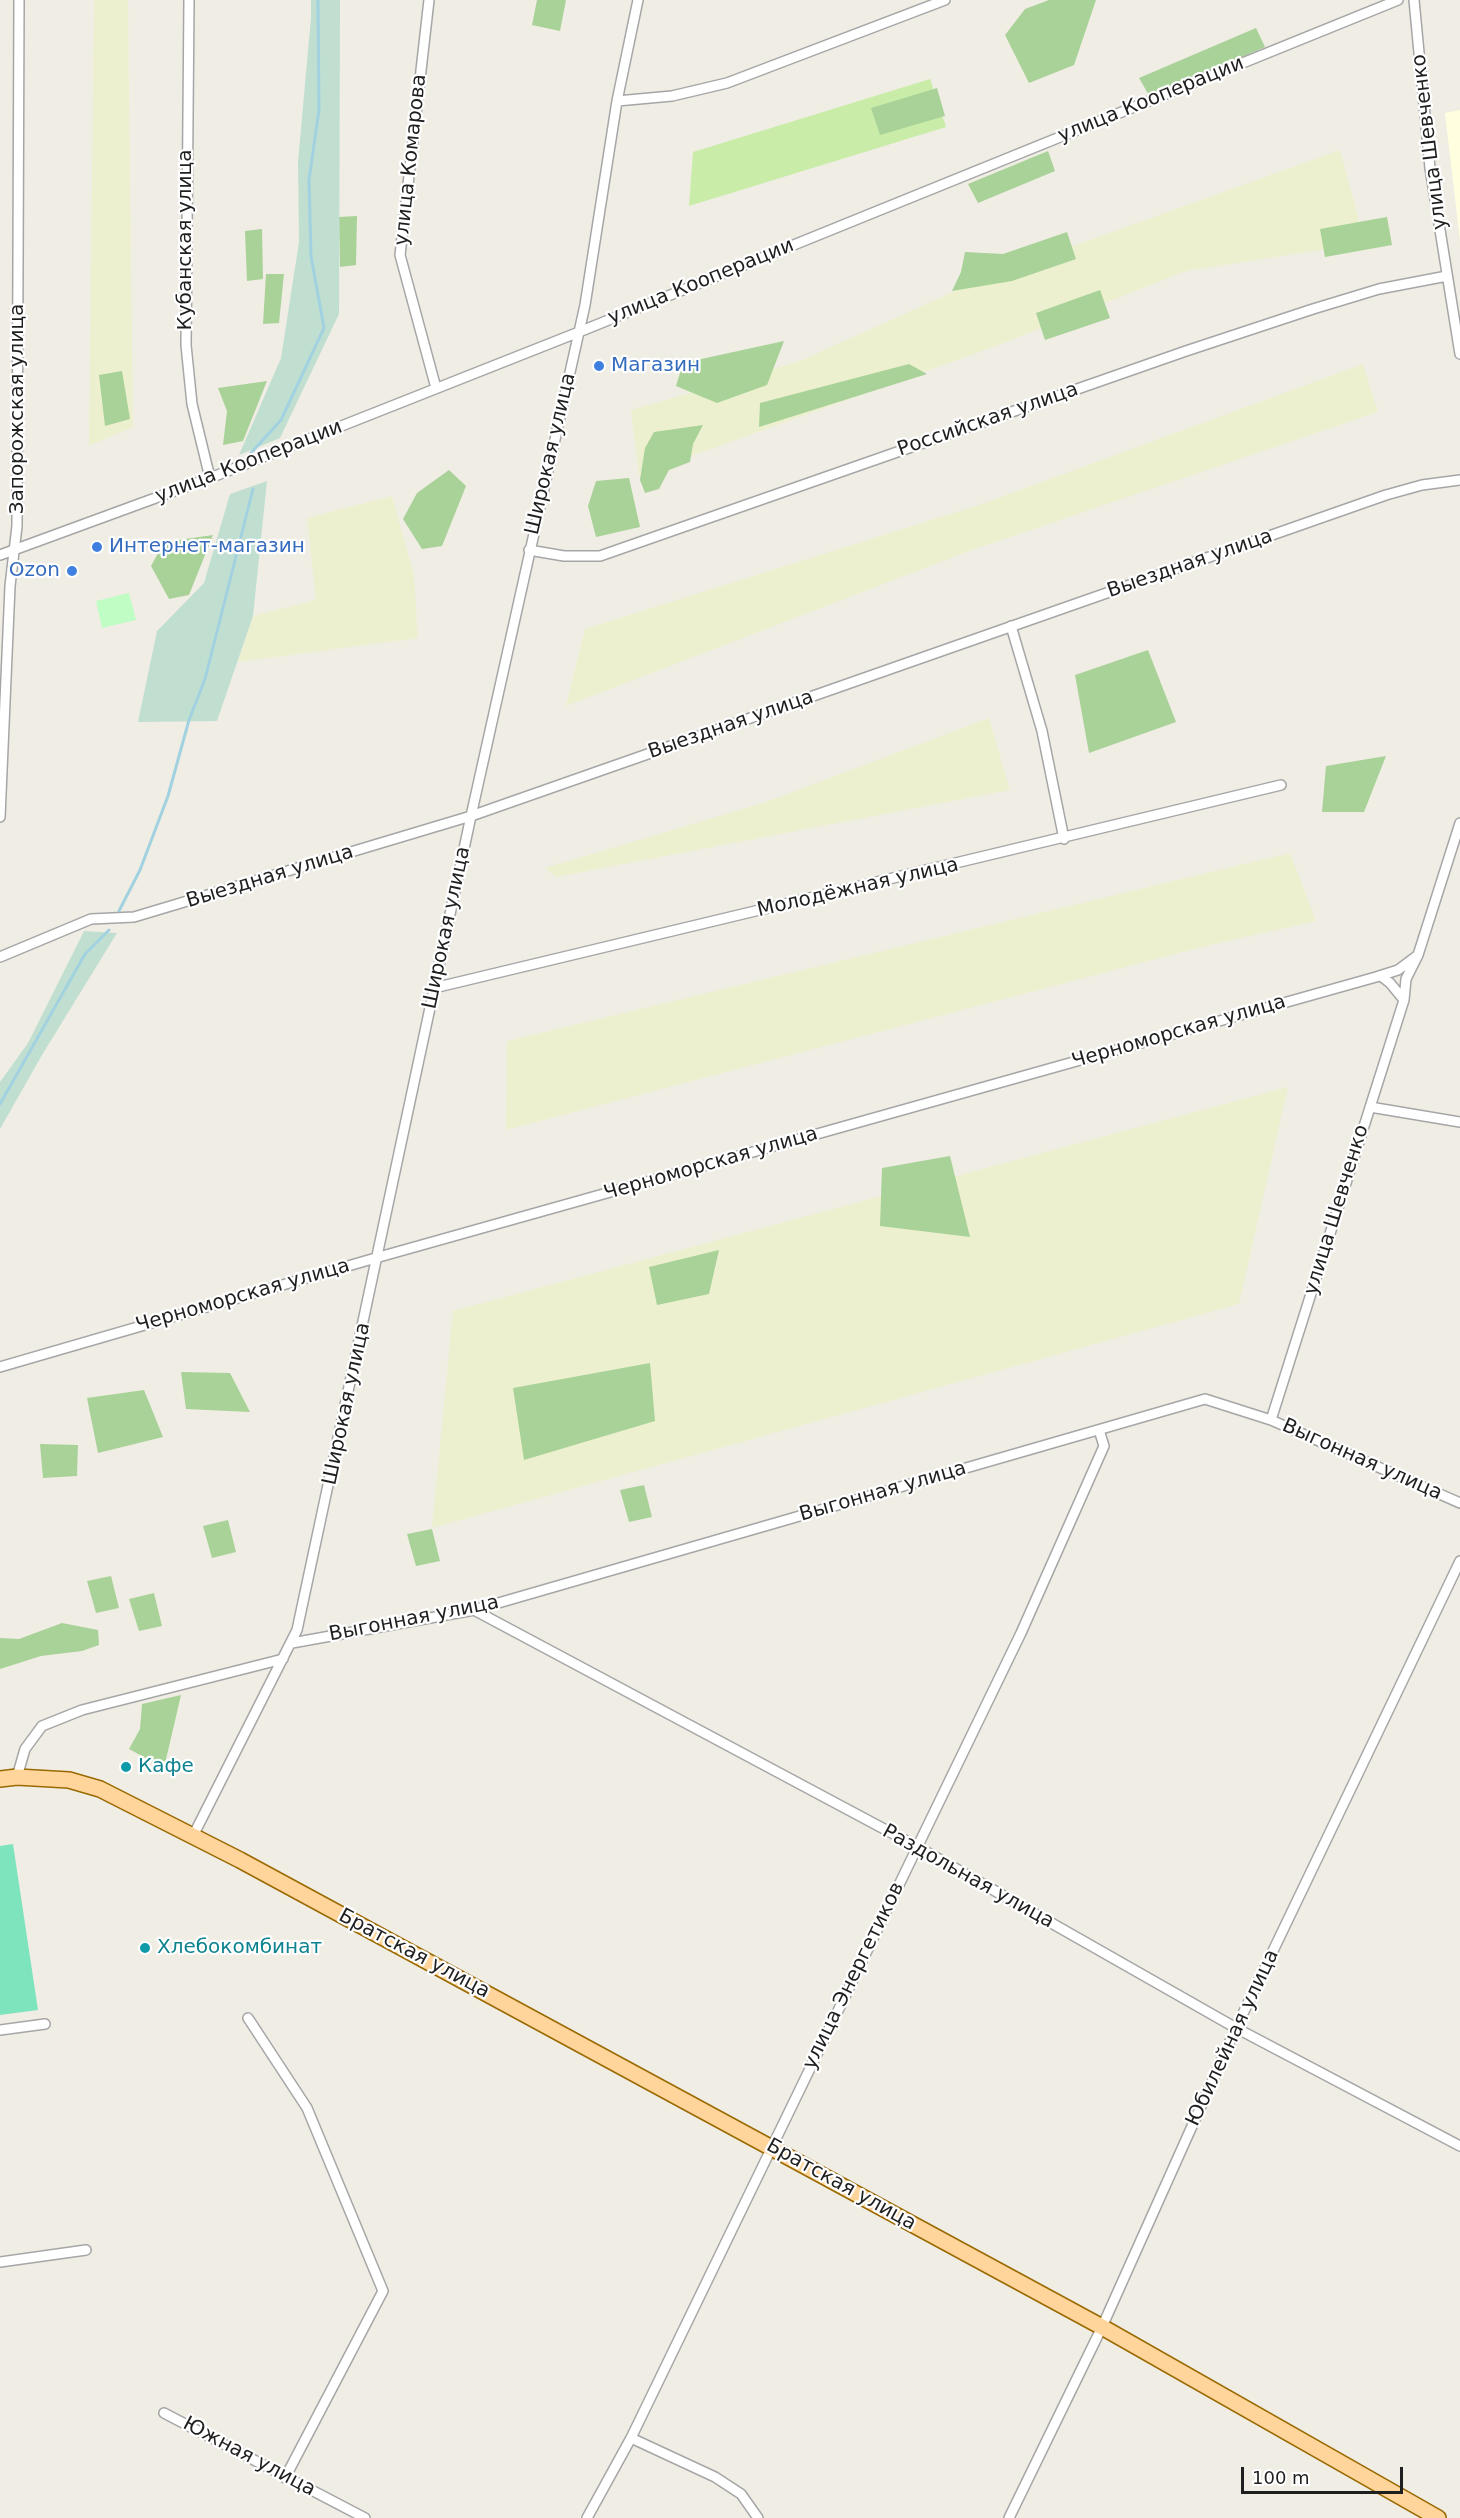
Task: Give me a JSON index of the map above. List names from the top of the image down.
{
  "streets": {
    "main road": ["Братская улица"],
    "street": [
      "улица Кооперации",
      "улица Шевченко",
      "улица Комарова",
      "Кубанская улица",
      "Запорожская улица",
      "Российская улица",
      "Широкая улица",
      "Выездная улица",
      "Молодёжная улица",
      "Черноморская улица",
      "Выгонная улица",
      "Раздольная улица",
      "улица Энергетиков",
      "Юбилейная улица",
      "Южная улица"
    ]
  },
  "crossings": [
    ["улица Кооперации", "улица Комарова"],
    ["улица Кооперации", "Кубанская улица"],
    ["улица Кооперации", "Запорожская улица"],
    ["улица Кооперации", "Широкая улица"],
    ["улица Шевченко", "Российская улица"],
    ["улица Шевченко", "Черноморская улица"],
    ["улица Шевченко", "Выгонная улица"],
    ["Российская улица", "Широкая улица"],
    ["Широкая улица", "Выездная улица"],
    ["Широкая улица", "Молодёжная улица"],
    ["Широкая улица", "Черноморская улица"],
    ["Широкая улица", "Выгонная улица"],
    ["Широкая улица", "Братская улица"],
    ["Выгонная улица", "Раздольная улица"],
    ["Выгонная улица", "улица Энергетиков"],
    ["Раздольная улица", "улица Энергетиков"],
    ["Раздольная улица", "Юбилейная улица"],
    ["Братская улица", "улица Энергетиков"],
    ["Братская улица", "Юбилейная улица"]
  ],
  "places": [
    "Магазин",
    "Интернет-магазин",
    "Ozon",
    "Кафе",
    "Хлебокомбинат"
  ],
  "scale_bar": "100 m"
}
